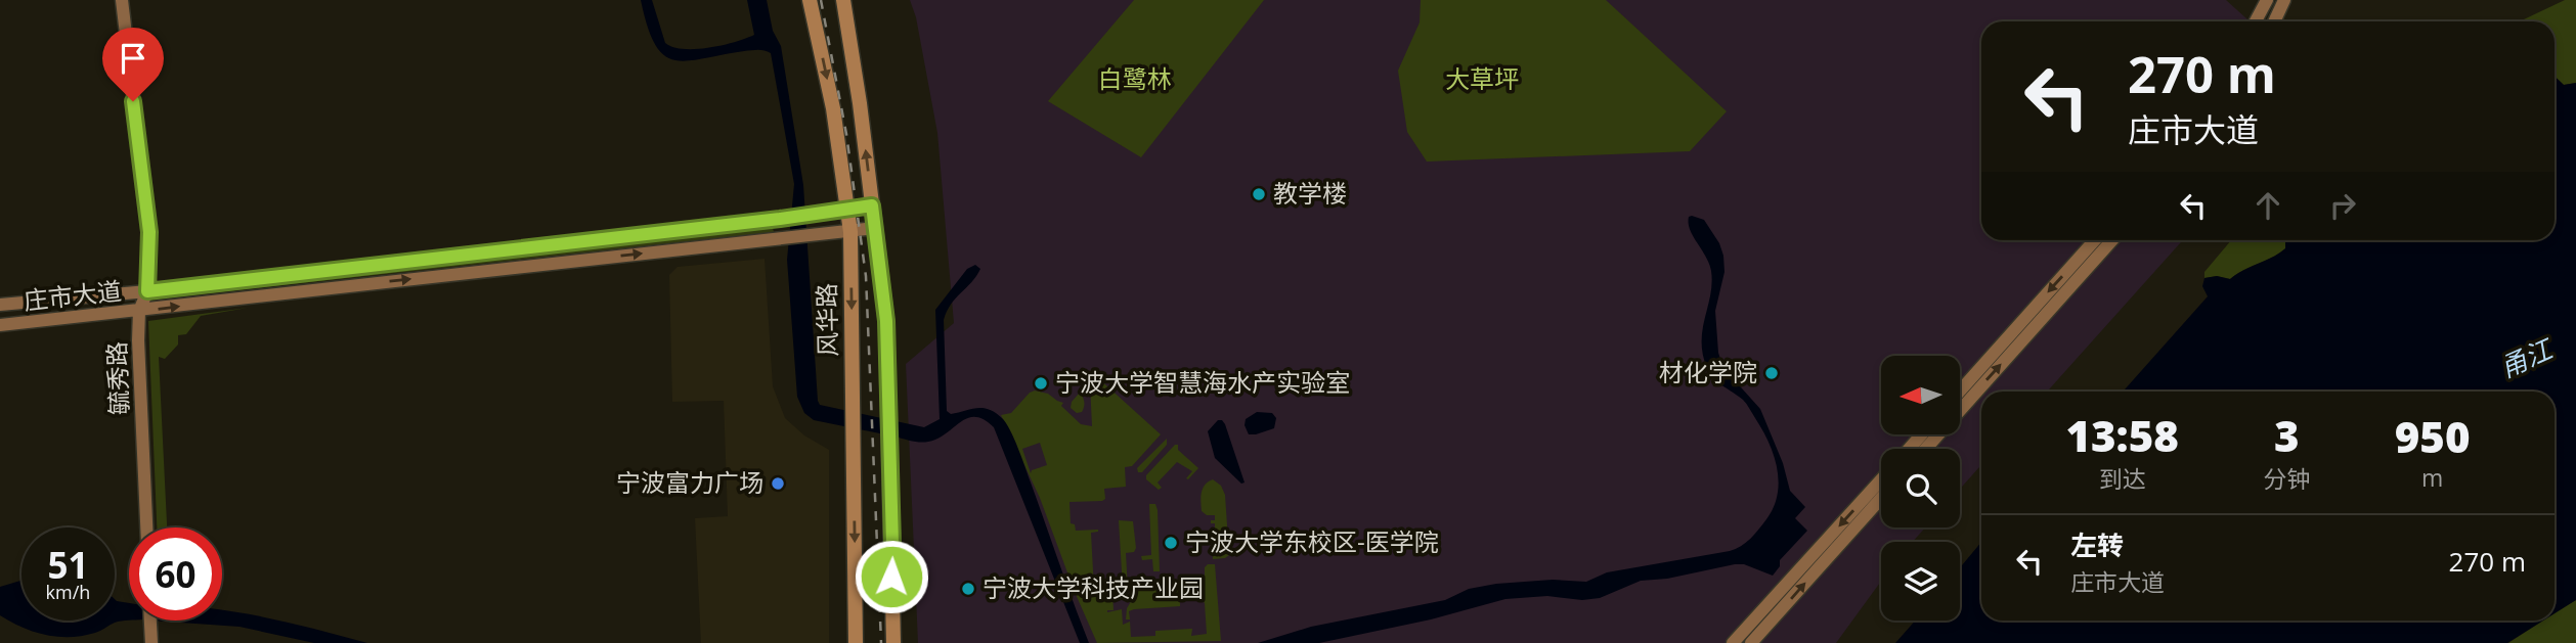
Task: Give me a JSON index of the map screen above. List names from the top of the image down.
{
  "streets": {
    "main road": ["庄市大道", "风华路", "毓秀路"]
  },
  "crossings": [
    ["庄市大道", "风华路"],
    ["庄市大道", "毓秀路"]
  ],
  "water": ["甬江"],
  "parks": ["白鹭林", "大草坪"],
  "places": [
    "教学楼",
    "材化学院",
    "宁波大学智慧海水产实验室",
    "宁波富力广场",
    "宁波大学东校区-医学院",
    "宁波大学科技产业园"
  ],
  "north": "left",
  "page": {
    "turn": ["270 m", "庄市大道"],
    "eta": [
      "13:58",
      "到达",
      "3",
      "分钟",
      "950",
      "m"
    ],
    "list": [
      {
        "name": "左转",
        "note": "庄市大道",
        "value": "270 m"
      }
    ],
    "speed": "51 km/h",
    "limit": "60"
  }
}
